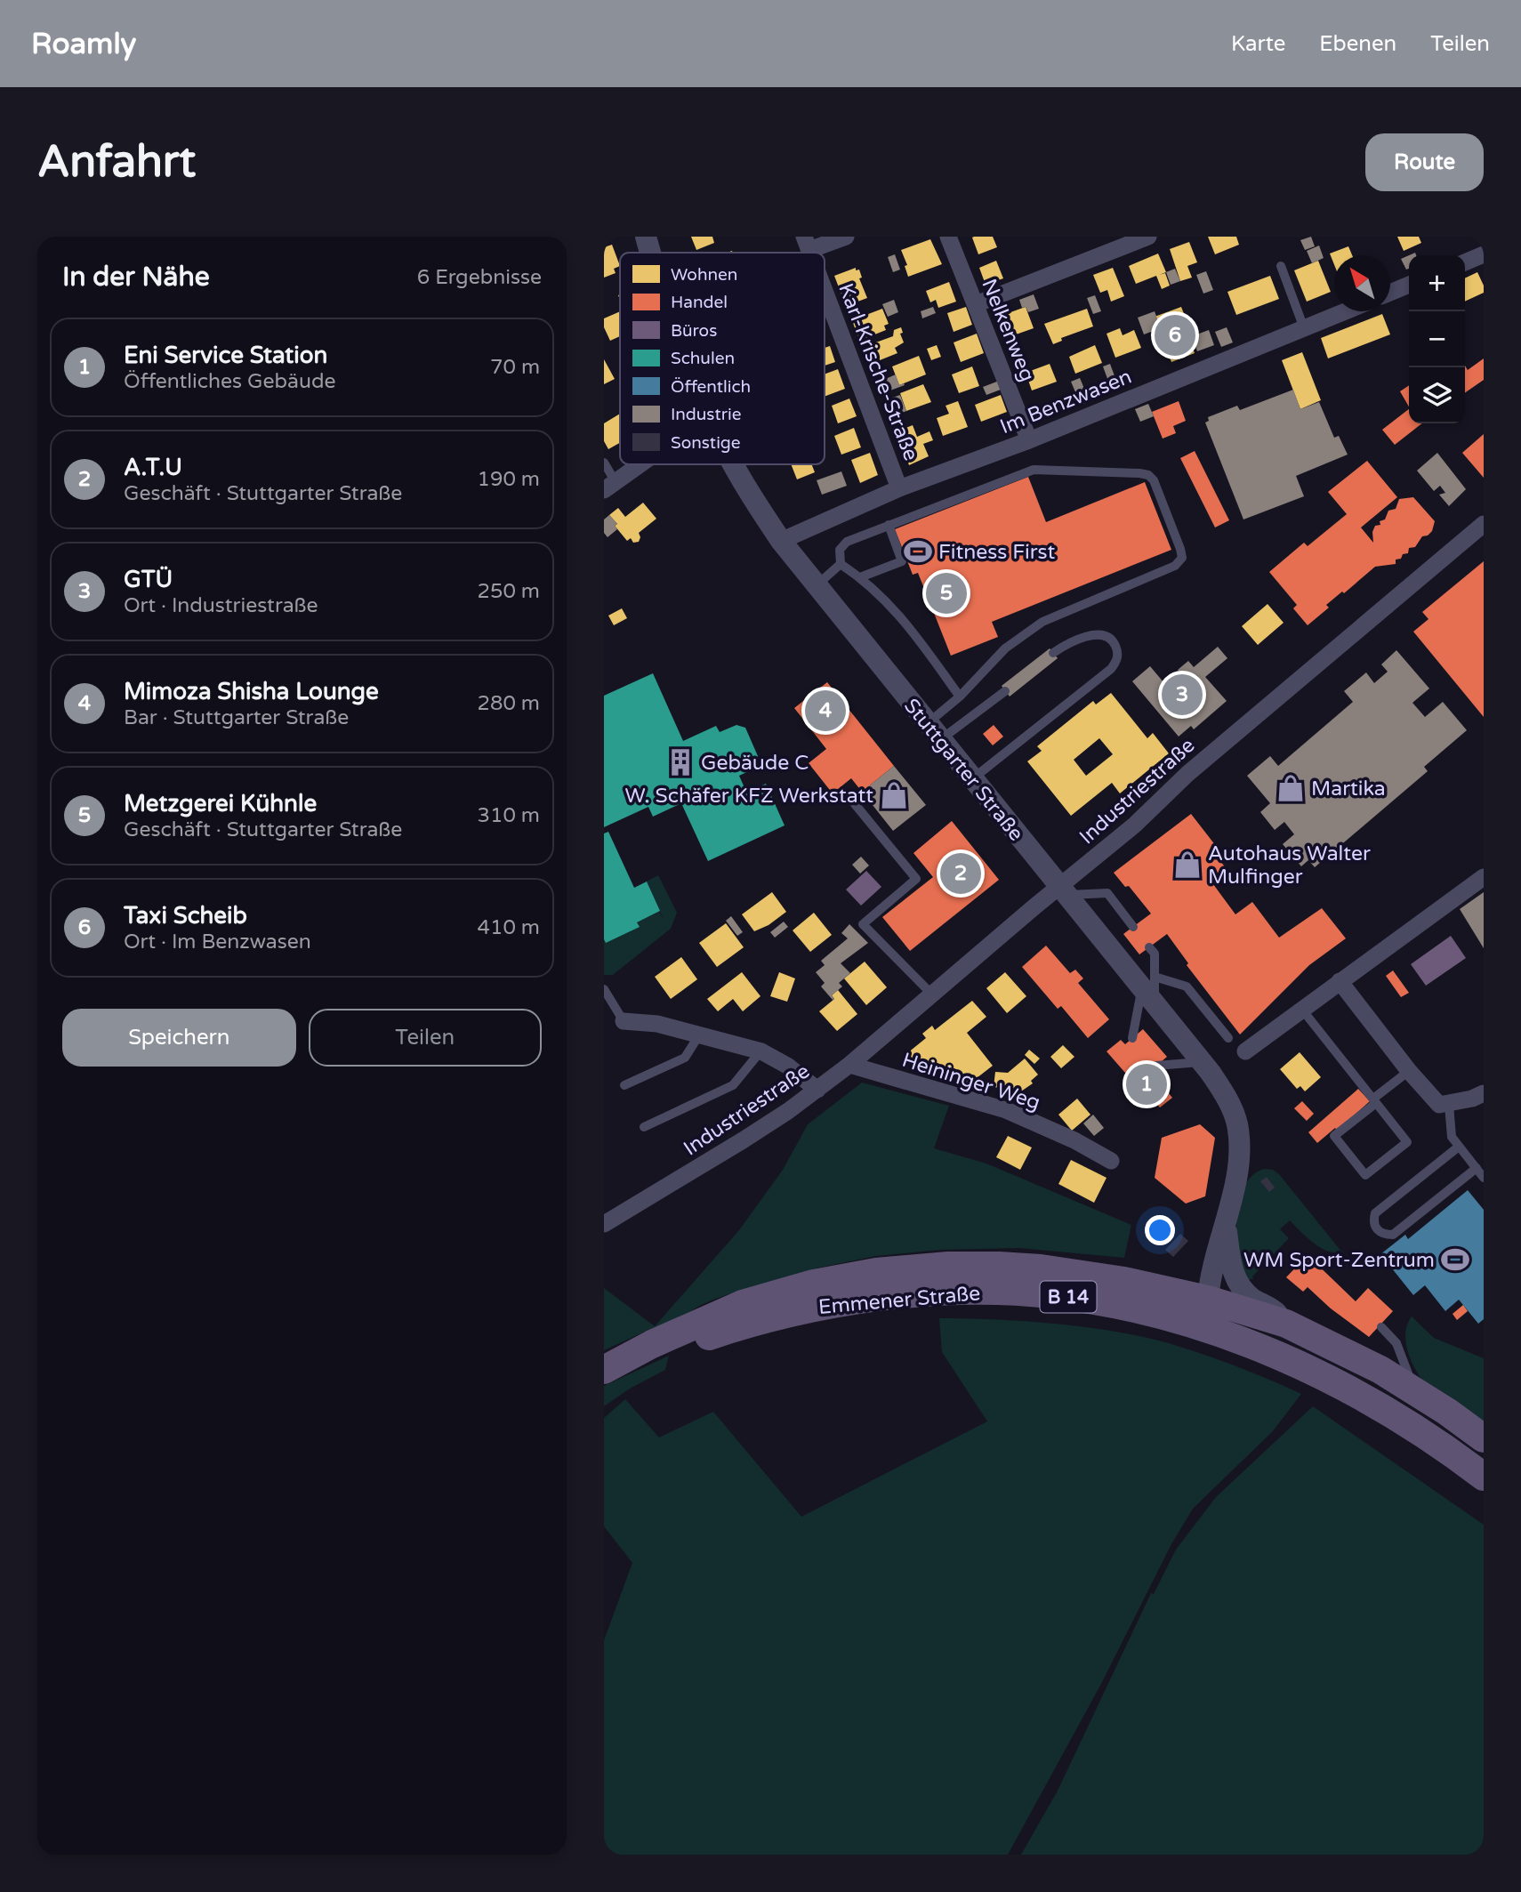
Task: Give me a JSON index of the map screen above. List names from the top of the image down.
{
  "streets": {
    "main road": ["B 14", "Emmener Straße"],
    "street": [
      "Nelkenweg",
      "Karl-Krische-Straße",
      "Im Benzwasen",
      "Stuttgarter Straße",
      "Industriestraße",
      "Heininger Weg"
    ]
  },
  "crossings": [
    ["Nelkenweg", "Im Benzwasen"],
    ["Karl-Krische-Straße", "Im Benzwasen"],
    ["Im Benzwasen", "Stuttgarter Straße"],
    ["Stuttgarter Straße", "Industriestraße"],
    ["Stuttgarter Straße", "B 14"],
    ["Stuttgarter Straße", "Emmener Straße"],
    ["Industriestraße", "Heininger Weg"],
    ["B 14", "Emmener Straße"]
  ],
  "places": {
    "sports": ["Fitness First", "WM Sport-Zentrum"],
    "building": ["Gebäude C"],
    "shop": ["Martika", "W. Schäfer KFZ Werkstatt", "Autohaus Walter Mulfinger"]
  },
  "legend": [
    "Wohnen",
    "Handel",
    "Büros",
    "Schulen",
    "Öffentlich",
    "Industrie",
    "Sonstige"
  ],
  "north": "top left",
  "page": {
    "header": "Roamly",
    "nav": ["Karte", "Ebenen", "Teilen"],
    "buttons": [
      "Route",
      ["Speichern", "Teilen"]
    ],
    "title": "Anfahrt",
    "heading": ["In der Nähe", "6 Ergebnisse"],
    "map_buttons": ["+", "−"],
    "pins": [
      "6",
      "5",
      "3",
      "4",
      "2",
      "1"
    ],
    "list": [
      {
        "mark": "1",
        "name": "Eni Service Station",
        "note": "Öffentliches Gebäude",
        "value": "70 m"
      },
      {
        "mark": "2",
        "name": "A.T.U",
        "note": "Geschäft · Stuttgarter Straße",
        "value": "190 m"
      },
      {
        "mark": "3",
        "name": "GTÜ",
        "note": "Ort · Industriestraße",
        "value": "250 m"
      },
      {
        "mark": "4",
        "name": "Mimoza Shisha Lounge",
        "note": "Bar · Stuttgarter Straße",
        "value": "280 m"
      },
      {
        "mark": "5",
        "name": "Metzgerei Kühnle",
        "note": "Geschäft · Stuttgarter Straße",
        "value": "310 m"
      },
      {
        "mark": "6",
        "name": "Taxi Scheib",
        "note": "Ort · Im Benzwasen",
        "value": "410 m"
      }
    ]
  }
}
